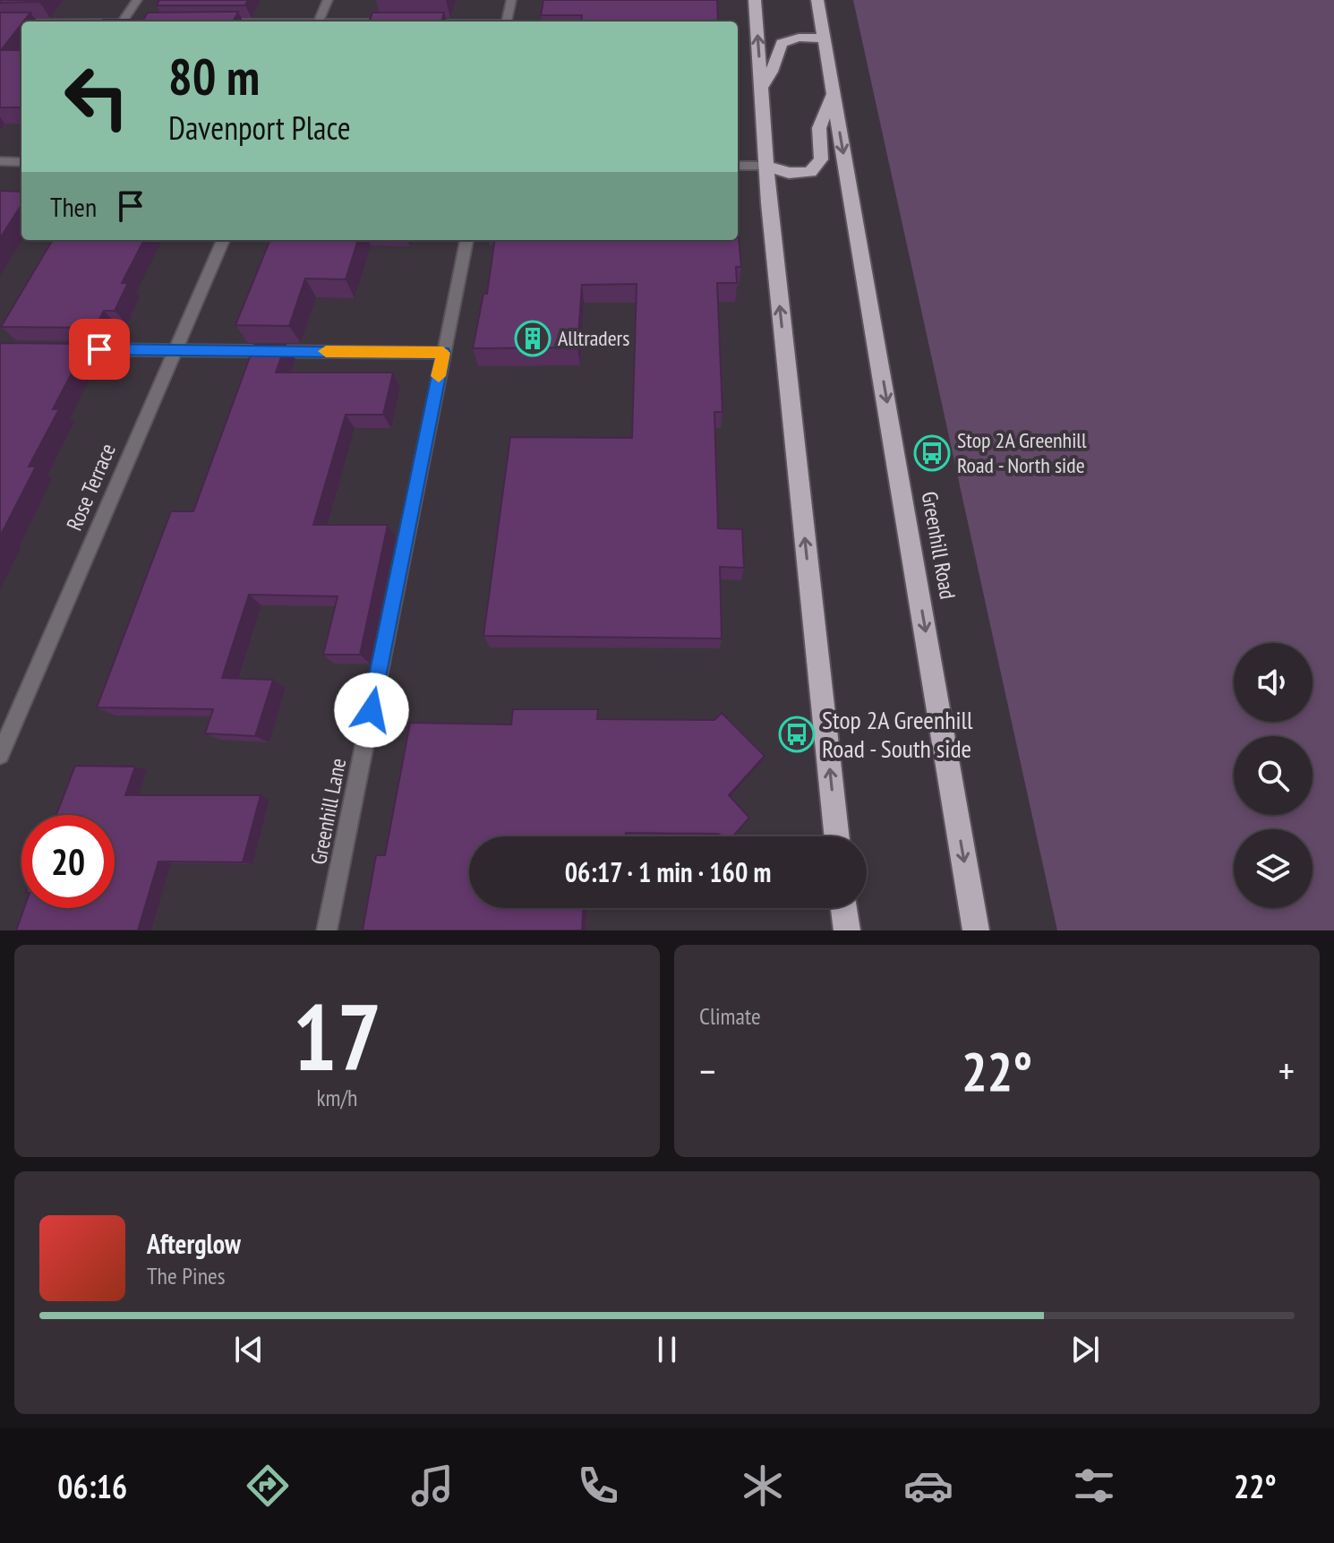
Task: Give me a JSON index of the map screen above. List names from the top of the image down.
{
  "streets": {
    "highway": ["Greenhill Road"],
    "street": ["Rose Terrace", "Greenhill Lane"]
  },
  "places": {
    "building": ["Alltraders"],
    "bus stop": ["Stop 2A Greenhill Road - North side", "Stop 2A Greenhill Road - South side"]
  },
  "page": {
    "turn": ["80 m", "Davenport Place"],
    "then": "Then",
    "limit": "20",
    "trip": "06:17 · 1 min · 160 m",
    "tile": [
      ["17", "km/h"],
      "Climate"
    ],
    "heat": ["−", "22°", "+"],
    "song": ["Afterglow", "The Pines"],
    "tabs": ["06:16", "22°"]
  }
}
